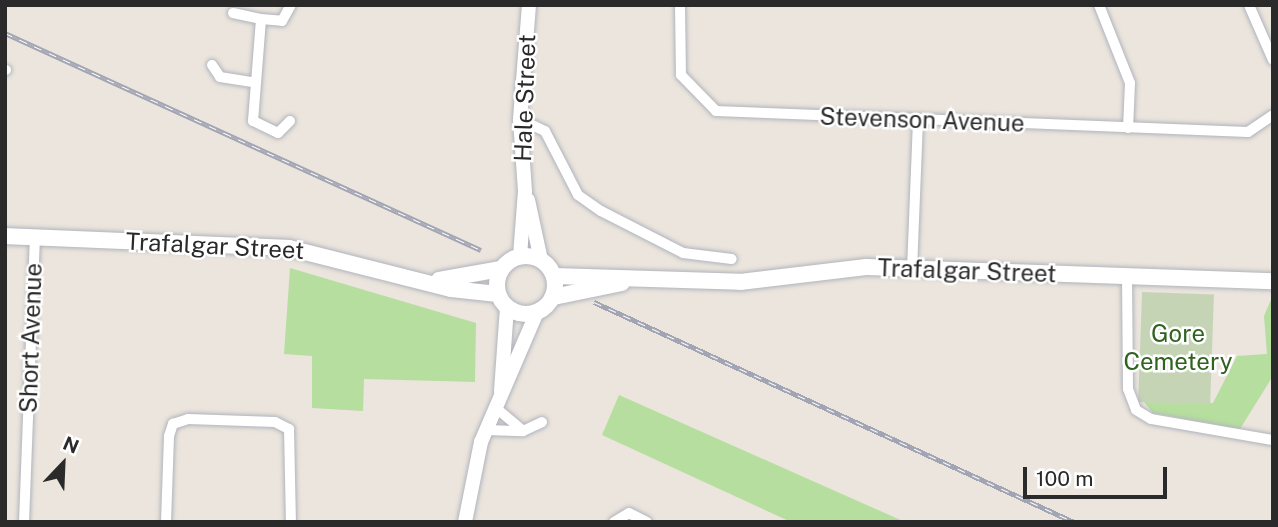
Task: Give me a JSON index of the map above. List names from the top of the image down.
{
  "streets": {
    "main road": ["Trafalgar Street"],
    "street": ["Hale Street", "Stevenson Avenue", "Short Avenue"]
  },
  "crossings": [
    ["Hale Street", "Trafalgar Street"],
    ["Stevenson Avenue", "Trafalgar Street"],
    ["Trafalgar Street", "Short Avenue"]
  ],
  "parks": ["Gore Cemetery"],
  "scale_bar": "100 m",
  "north": "top right"
}
